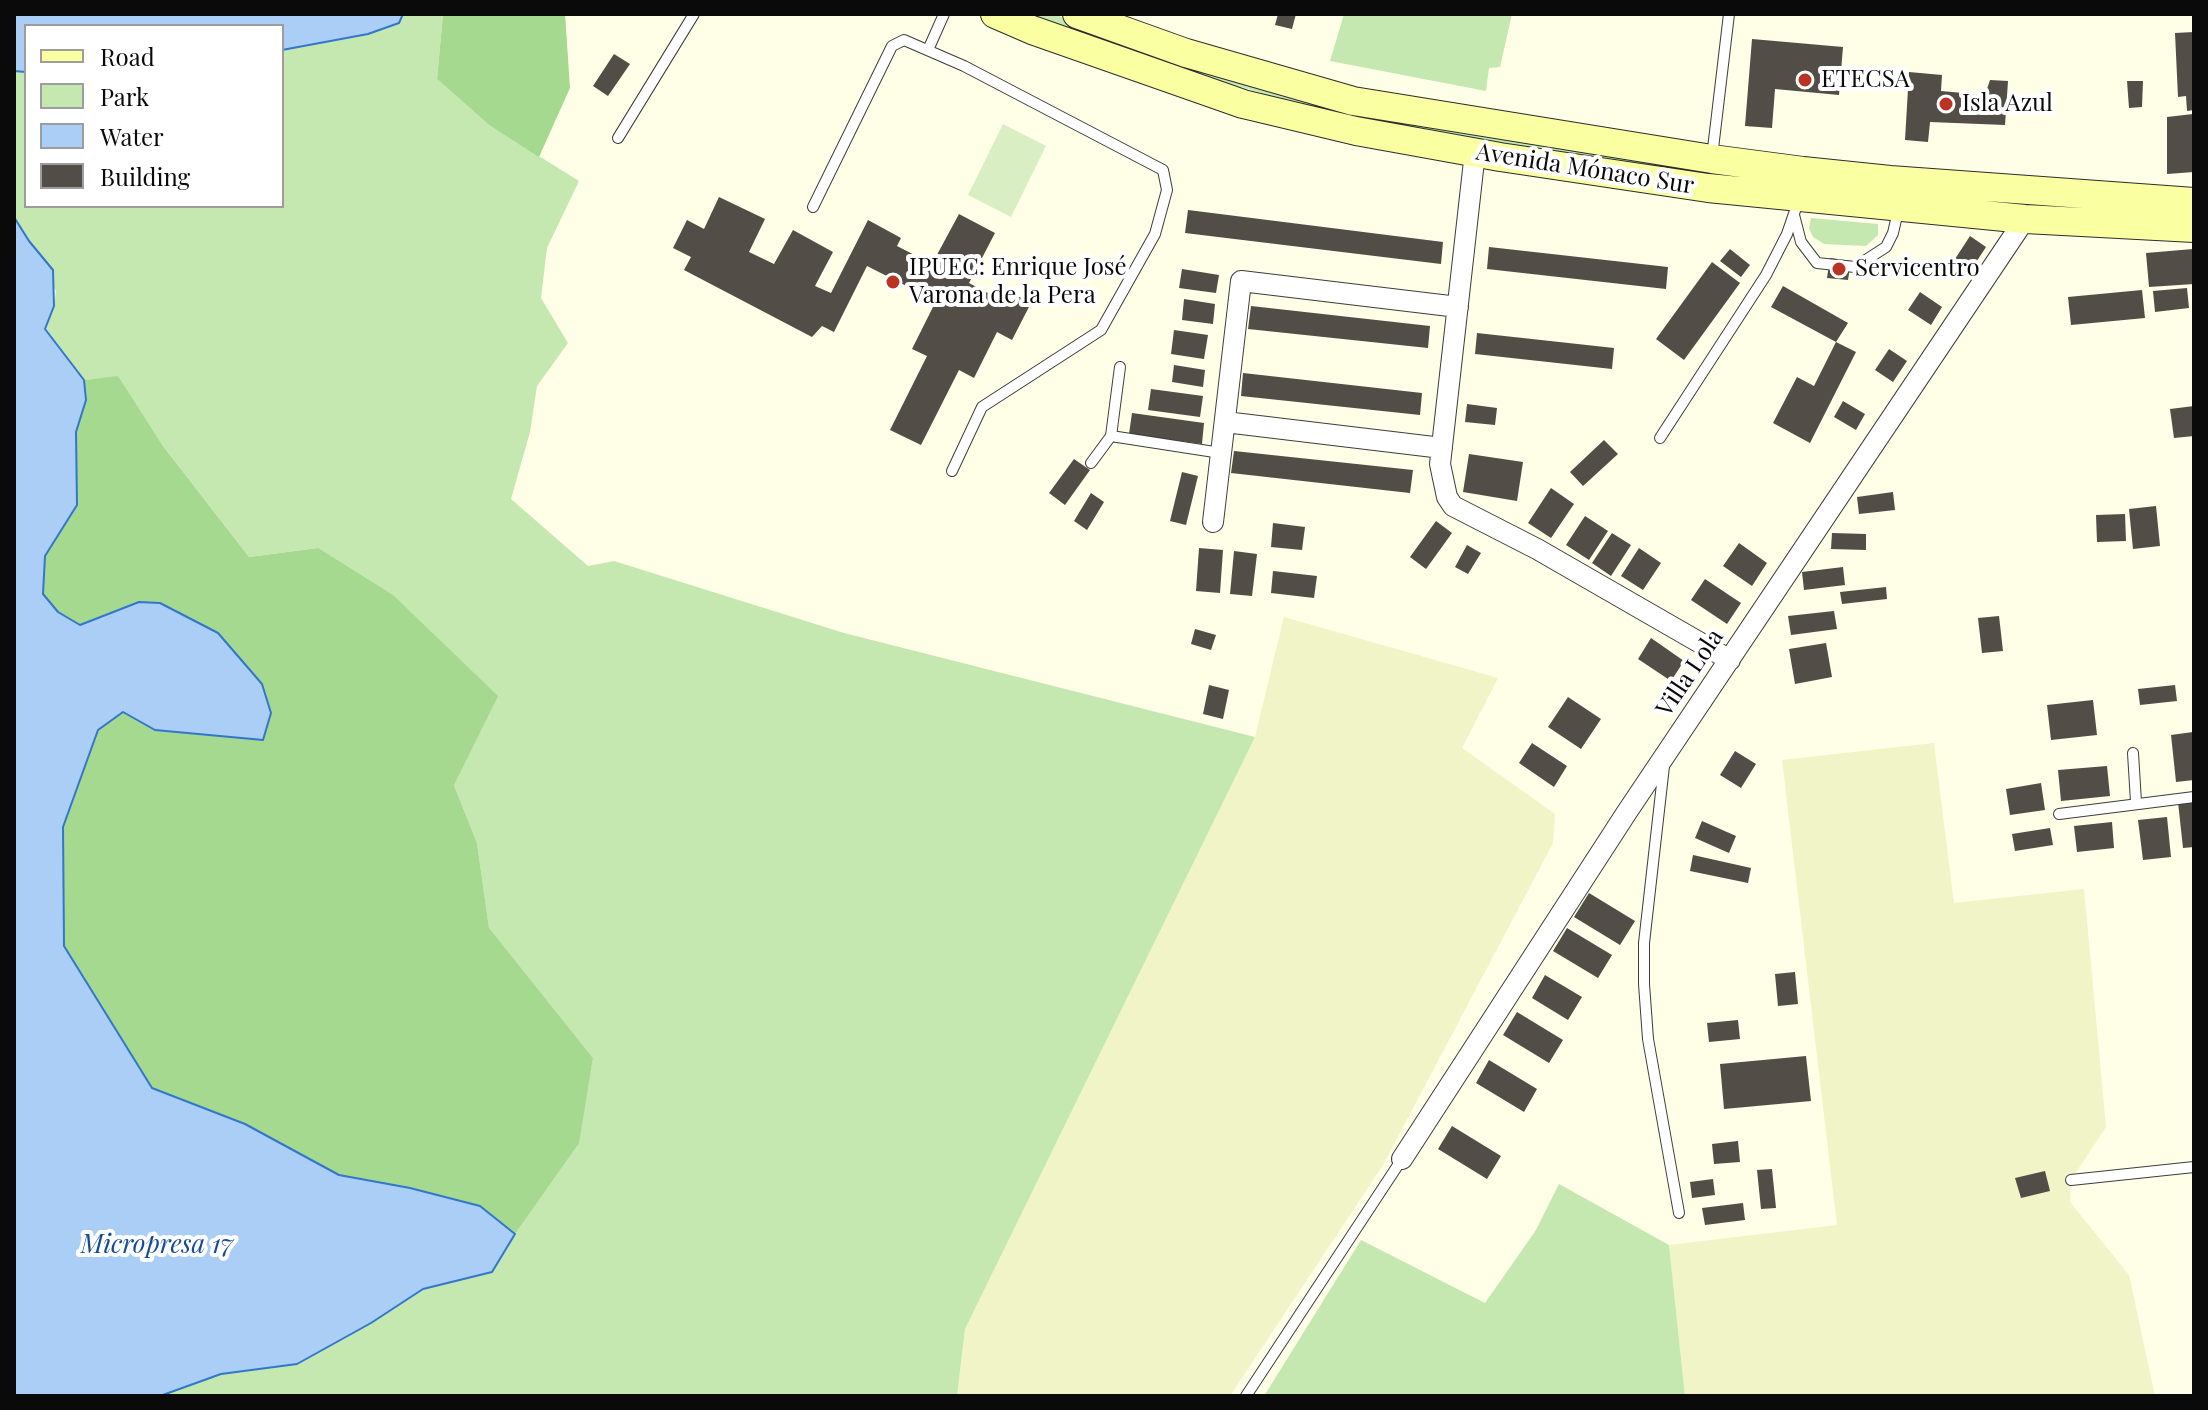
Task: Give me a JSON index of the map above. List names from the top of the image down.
{
  "streets": {
    "main road": ["Avenida Mónaco Sur"],
    "street": ["Villa Lola"]
  },
  "crossings": [
    ["Avenida Mónaco Sur", "Villa Lola"]
  ],
  "water": ["Micropresa 17"],
  "places": [
    "ETECSA",
    "Isla Azul",
    "Servicentro",
    "IPUEC: Enrique José Varona de la Pera"
  ],
  "legend": [
    "Road",
    "Park",
    "Water",
    "Building"
  ]
}
